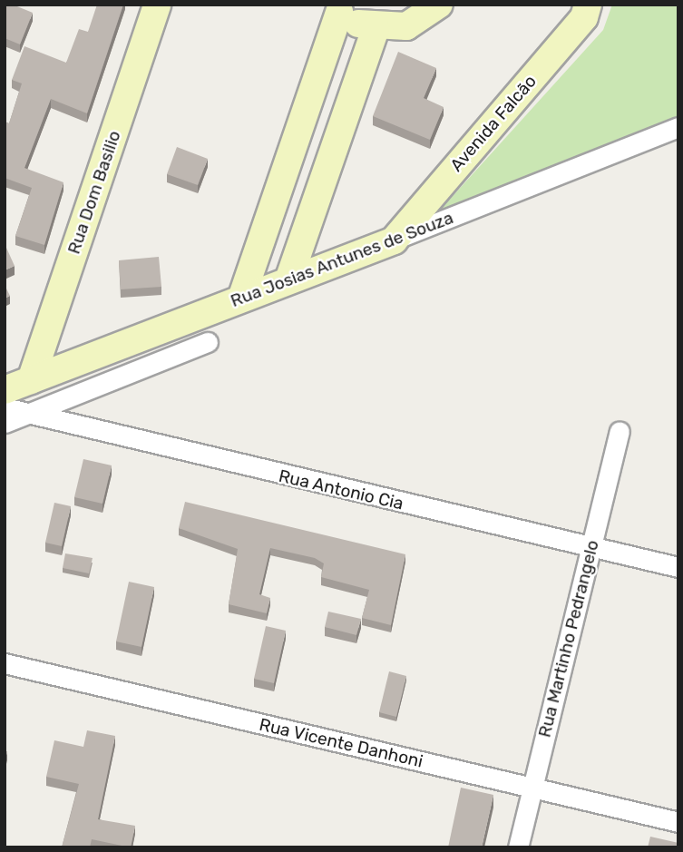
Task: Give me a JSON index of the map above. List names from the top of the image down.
{
  "streets": {
    "street": [
      "Avenida Falcão",
      "Rua Dom Basilio",
      "Rua Josias Antunes de Souza",
      "Rua Antonio Cia",
      "Rua Martinho Pedrangelo",
      "Rua Vicente Danhoni"
    ]
  },
  "crossings": [
    ["Avenida Falcão", "Rua Josias Antunes de Souza"],
    ["Rua Dom Basilio", "Rua Josias Antunes de Souza"],
    ["Rua Antonio Cia", "Rua Martinho Pedrangelo"],
    ["Rua Martinho Pedrangelo", "Rua Vicente Danhoni"]
  ]
}
